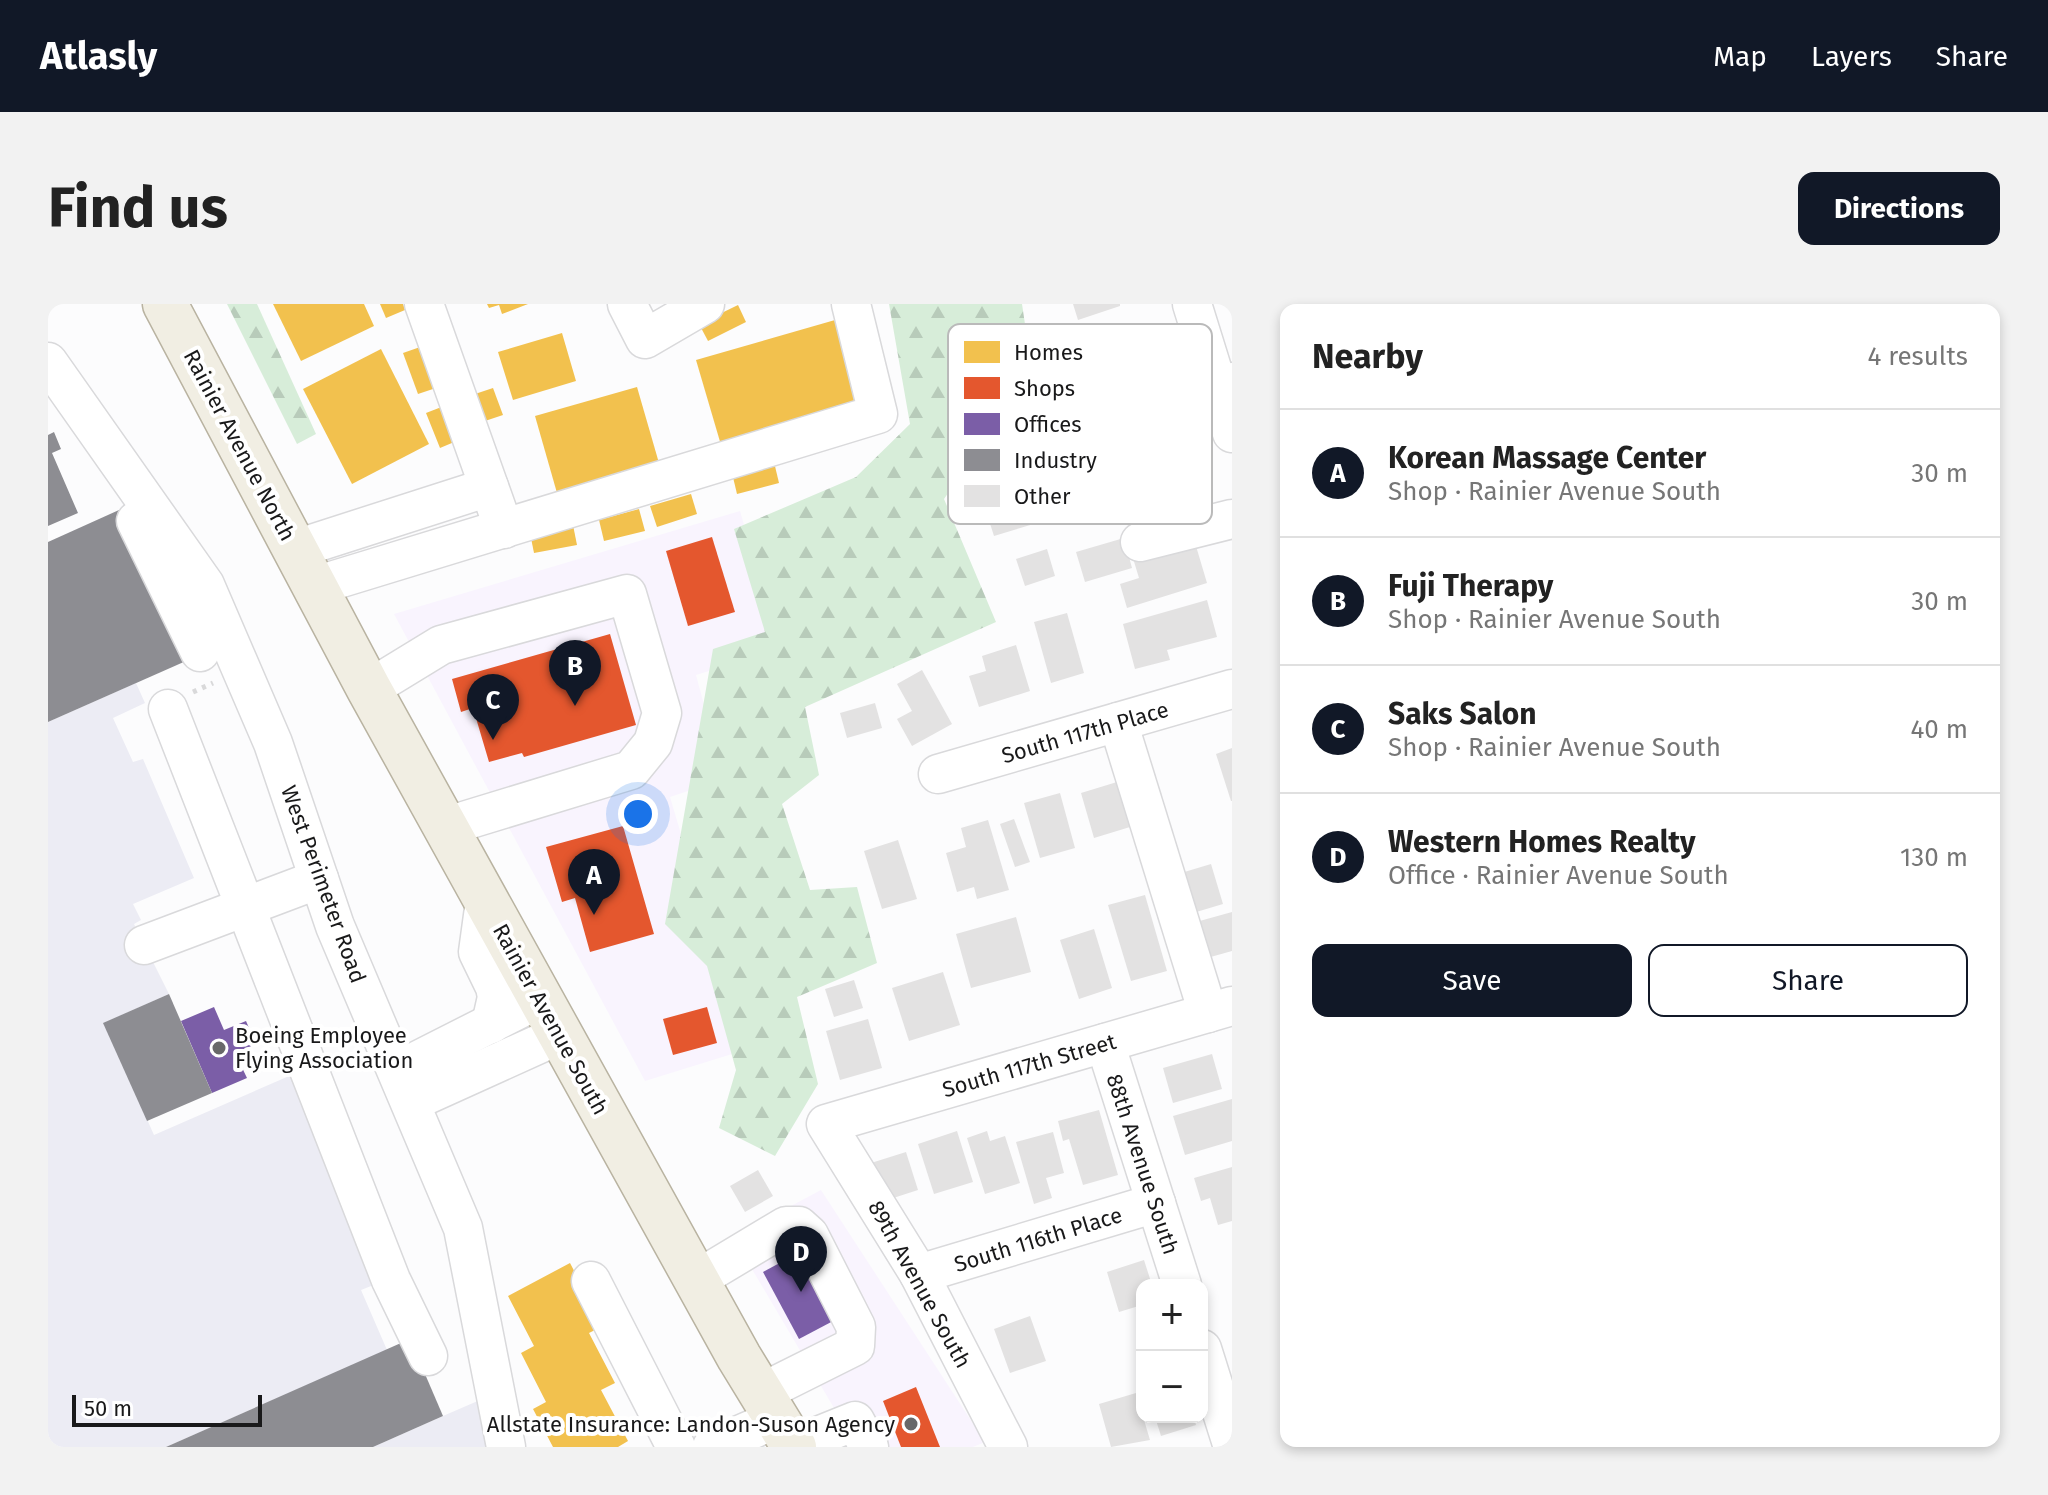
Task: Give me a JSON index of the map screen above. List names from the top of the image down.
{
  "streets": {
    "main road": ["Rainier Avenue North", "Rainier Avenue South"],
    "street": [
      "South 117th Place",
      "West Perimeter Road",
      "South 117th Street",
      "88th Avenue South",
      "South 116th Place",
      "89th Avenue South"
    ]
  },
  "crossings": [
    ["Rainier Avenue North", "Rainier Avenue South"],
    ["South 117th Street", "88th Avenue South"],
    ["South 117th Street", "89th Avenue South"],
    ["88th Avenue South", "South 116th Place"],
    ["South 116th Place", "89th Avenue South"]
  ],
  "places": ["Boeing Employee Flying Association", "Allstate Insurance: Landon-Suson Agency"],
  "legend": [
    "Homes",
    "Shops",
    "Offices",
    "Industry",
    "Other"
  ],
  "scale_bar": "50 m",
  "page": {
    "header": "Atlasly",
    "nav": ["Map", "Layers", "Share"],
    "buttons": [
      "Directions",
      ["Save", "Share"]
    ],
    "title": "Find us",
    "heading": ["Nearby", "4 results"],
    "list": [
      {
        "mark": "A",
        "name": "Korean Massage Center",
        "note": "Shop · Rainier Avenue South",
        "value": "30 m"
      },
      {
        "mark": "B",
        "name": "Fuji Therapy",
        "note": "Shop · Rainier Avenue South",
        "value": "30 m"
      },
      {
        "mark": "C",
        "name": "Saks Salon",
        "note": "Shop · Rainier Avenue South",
        "value": "40 m"
      },
      {
        "mark": "D",
        "name": "Western Homes Realty",
        "note": "Office · Rainier Avenue South",
        "value": "130 m"
      }
    ],
    "pins": [
      "B",
      "C",
      "A",
      "D"
    ],
    "map_buttons": ["+", "−"],
    "scale": "50 m"
  }
}
